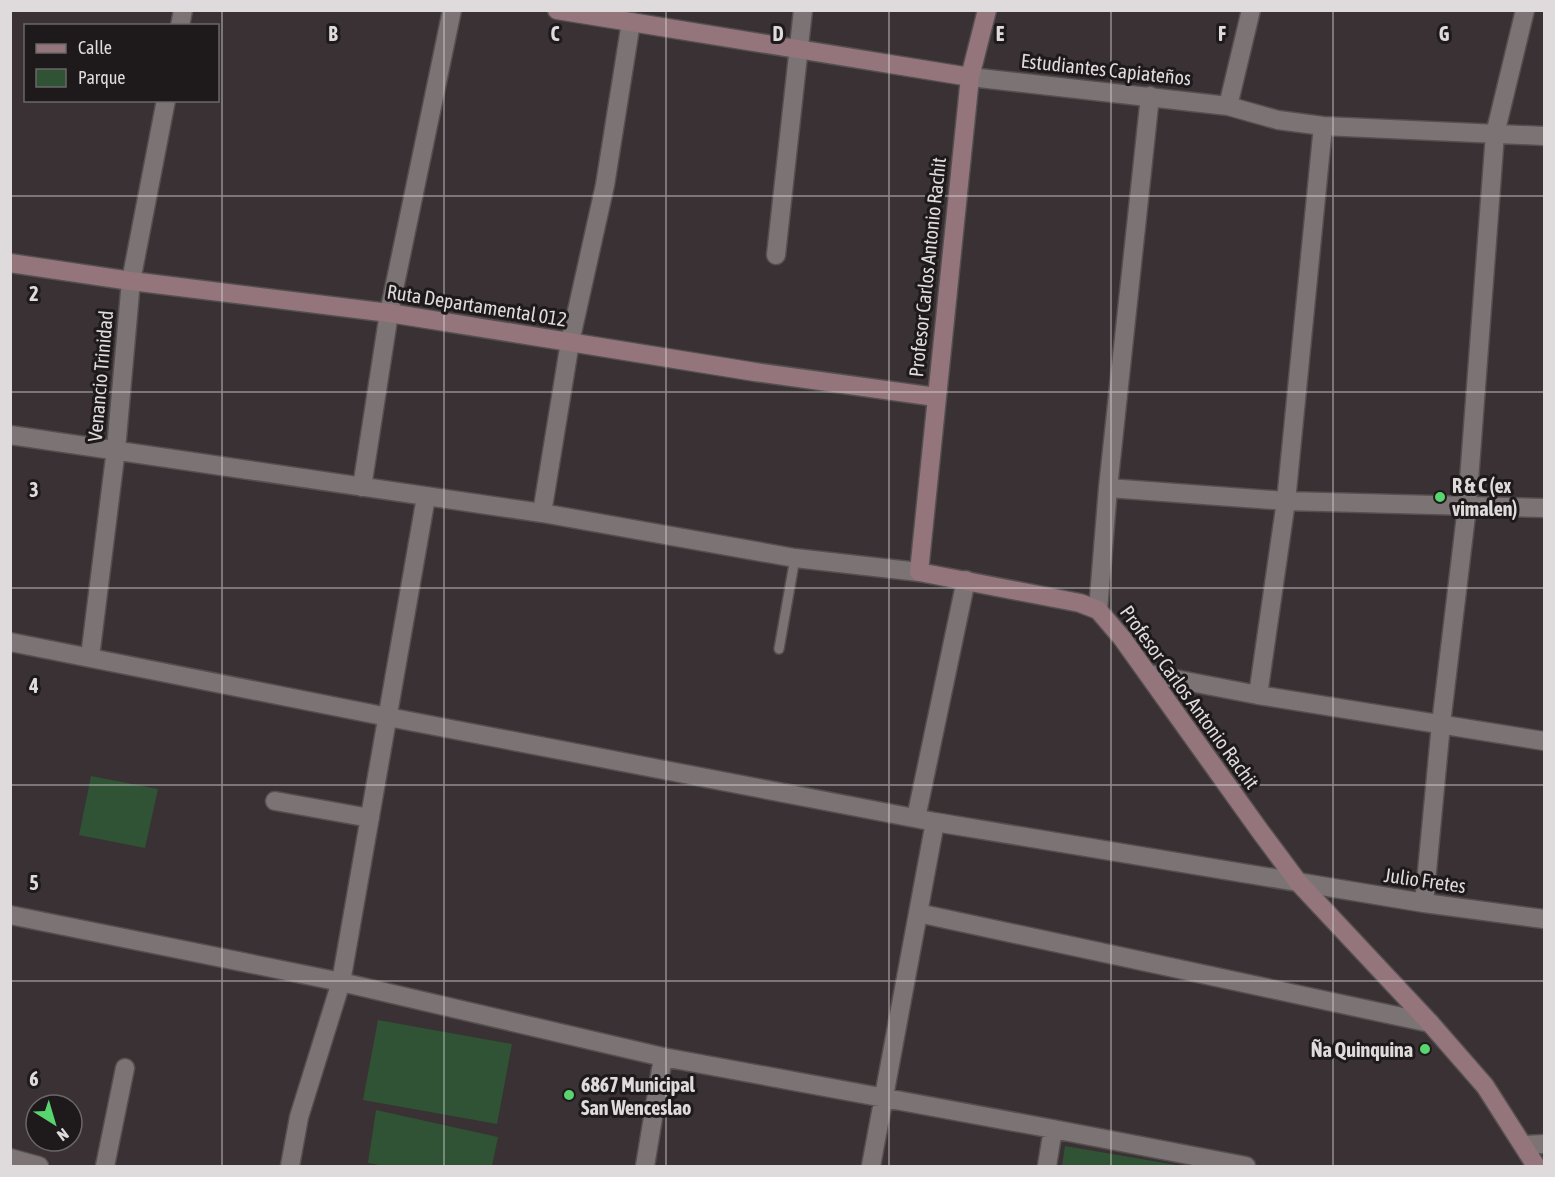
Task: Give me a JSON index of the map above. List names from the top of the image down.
{
  "streets": {
    "main road": ["Estudiantes Capiateños", "Profesor Carlos Antonio Rachit", "Ruta Departamental 012"],
    "street": ["Venancio Trinidad", "Julio Fretes"]
  },
  "crossings": [
    ["Estudiantes Capiateños", "Profesor Carlos Antonio Rachit"],
    ["Profesor Carlos Antonio Rachit", "Ruta Departamental 012"],
    ["Profesor Carlos Antonio Rachit", "Julio Fretes"],
    ["Ruta Departamental 012", "Venancio Trinidad"],
    ["Venancio Trinidad", "Julio Fretes"]
  ],
  "places": ["R & C (ex vimalen)", "Ña Quinquina", "6867 Municipal San Wenceslao"],
  "legend": ["Calle", "Parque"],
  "north": "bottom right",
  "grid": {
    "columns": [
      "B",
      "C",
      "D",
      "E",
      "F",
      "G"
    ],
    "rows": [
      "2",
      "3",
      "4",
      "5",
      "6"
    ]
  }
}
